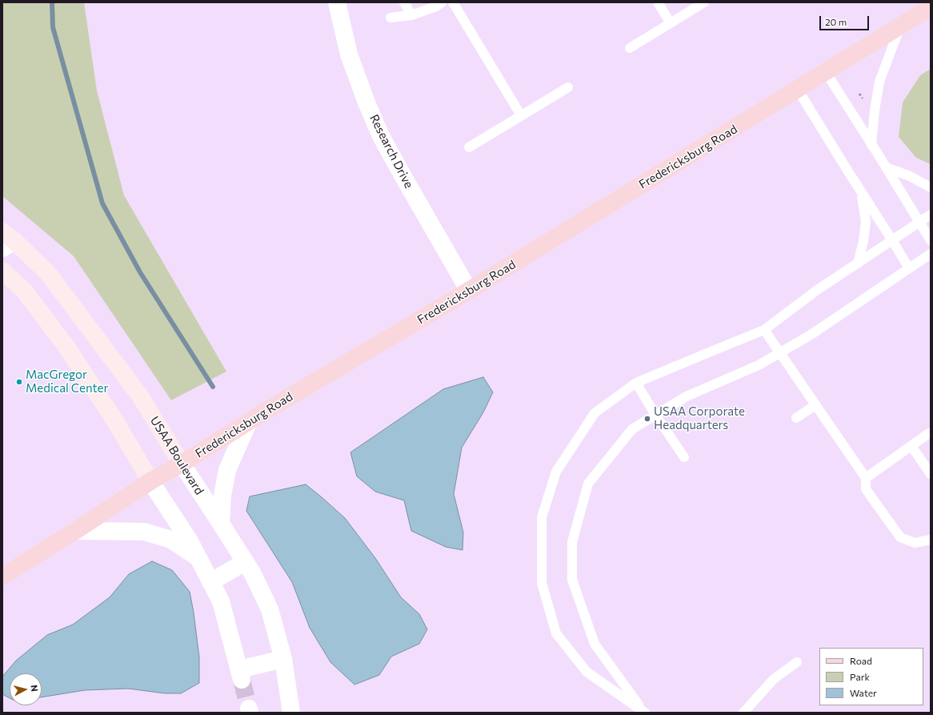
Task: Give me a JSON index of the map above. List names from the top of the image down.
{
  "streets": {
    "main road": ["Fredericksburg Road"],
    "street": ["Research Drive", "USAA Boulevard"]
  },
  "crossings": [
    ["Research Drive", "Fredericksburg Road"],
    ["Fredericksburg Road", "USAA Boulevard"]
  ],
  "places": ["MacGregor Medical Center", "USAA Corporate Headquarters"],
  "legend": ["Road", "Park", "Water"],
  "scale_bar": "20 m",
  "north": "right"
}
